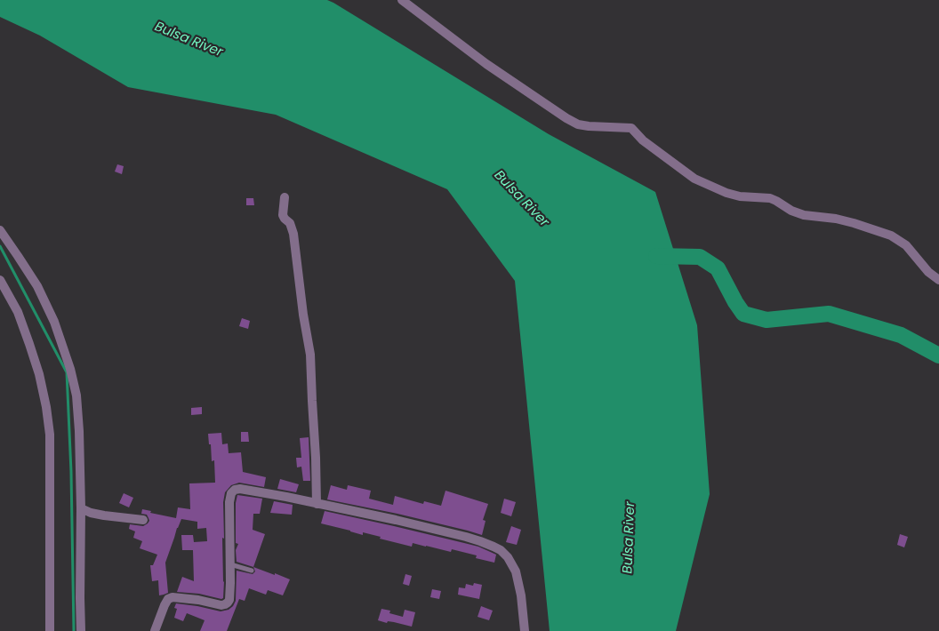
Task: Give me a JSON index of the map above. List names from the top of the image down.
{
  "water": ["Bulsa River"]
}
